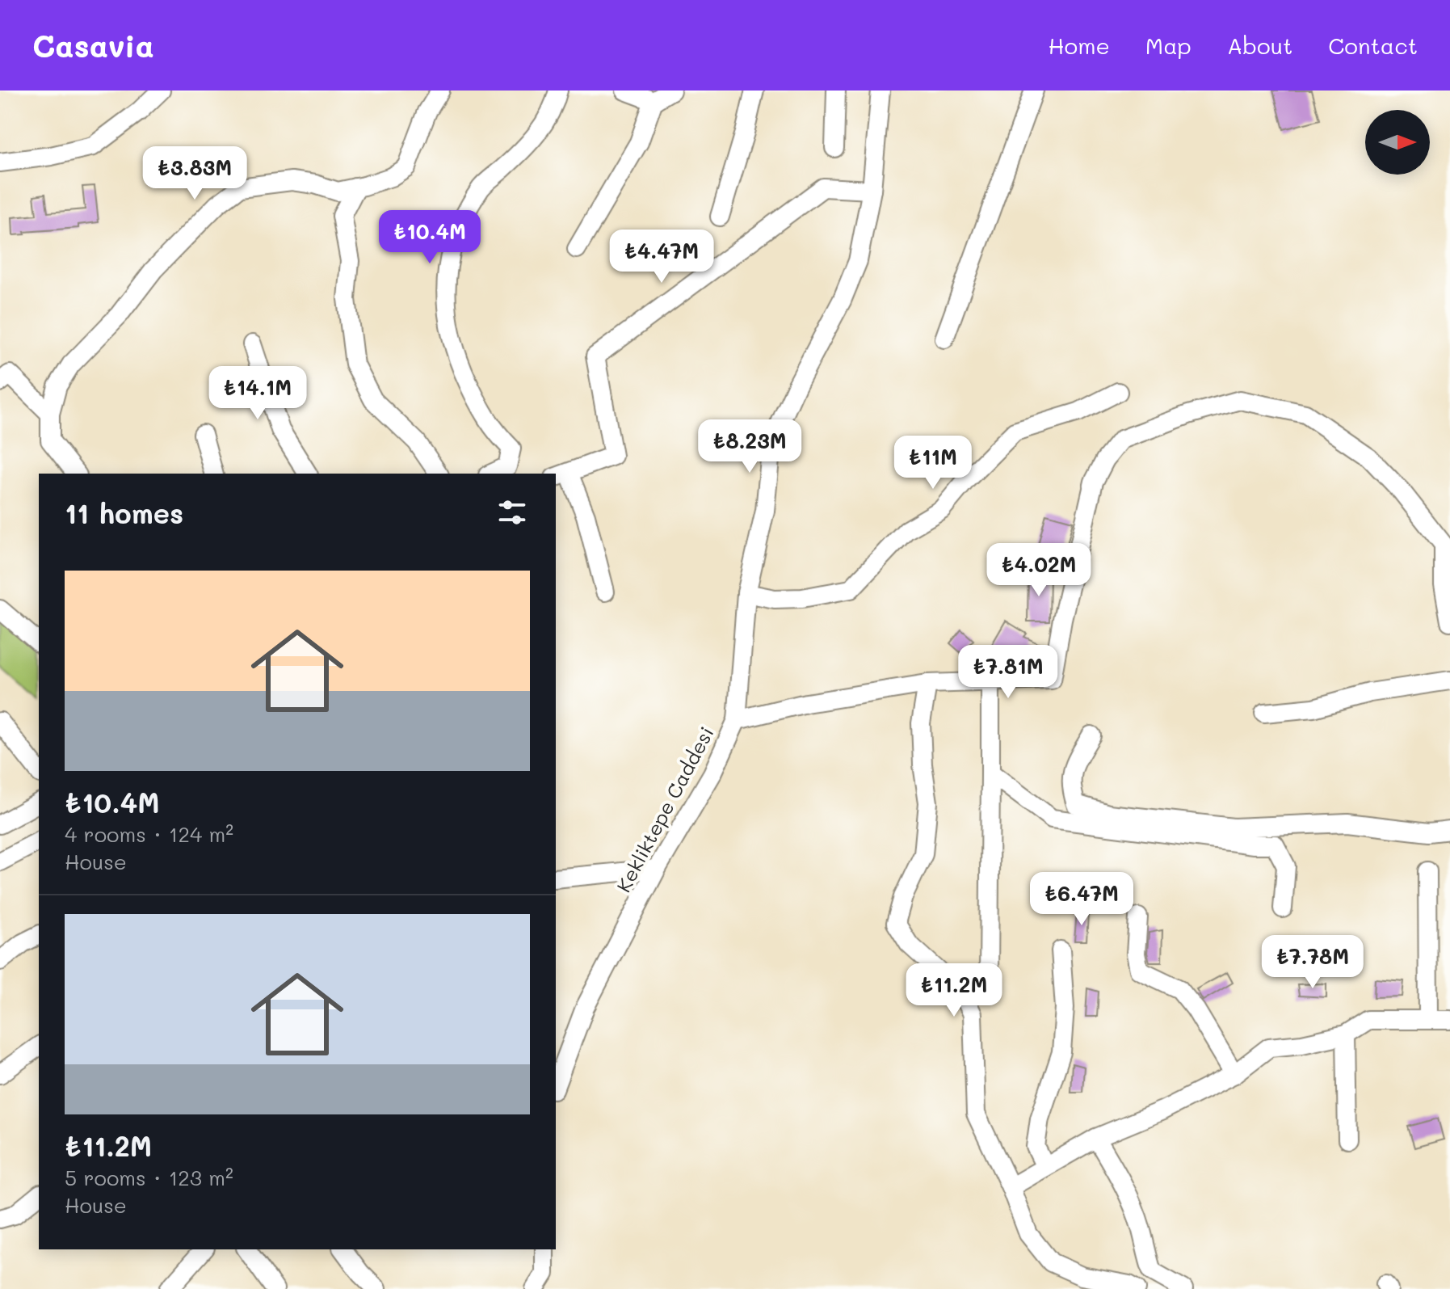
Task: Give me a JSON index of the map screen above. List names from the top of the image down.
{
  "streets": {
    "street": ["Kekliktepe Caddesi"]
  },
  "north": "right",
  "page": {
    "header": "Casavia",
    "nav": [
      "Home",
      "Map",
      "About",
      "Contact"
    ],
    "price": [
      "₺3.83M",
      "₺10.4M",
      "₺4.47M",
      "₺14.1M",
      "₺8.23M",
      "₺11M",
      "₺4.02M",
      "₺7.81M",
      "₺6.47M",
      "₺7.78M",
      "₺11.2M"
    ],
    "heading": "11 homes",
    "list": [
      {
        "name": "₺10.4M",
        "note": "4 rooms · 124 m² · House"
      },
      {
        "name": "₺11.2M",
        "note": "5 rooms · 123 m² · House"
      }
    ]
  }
}
